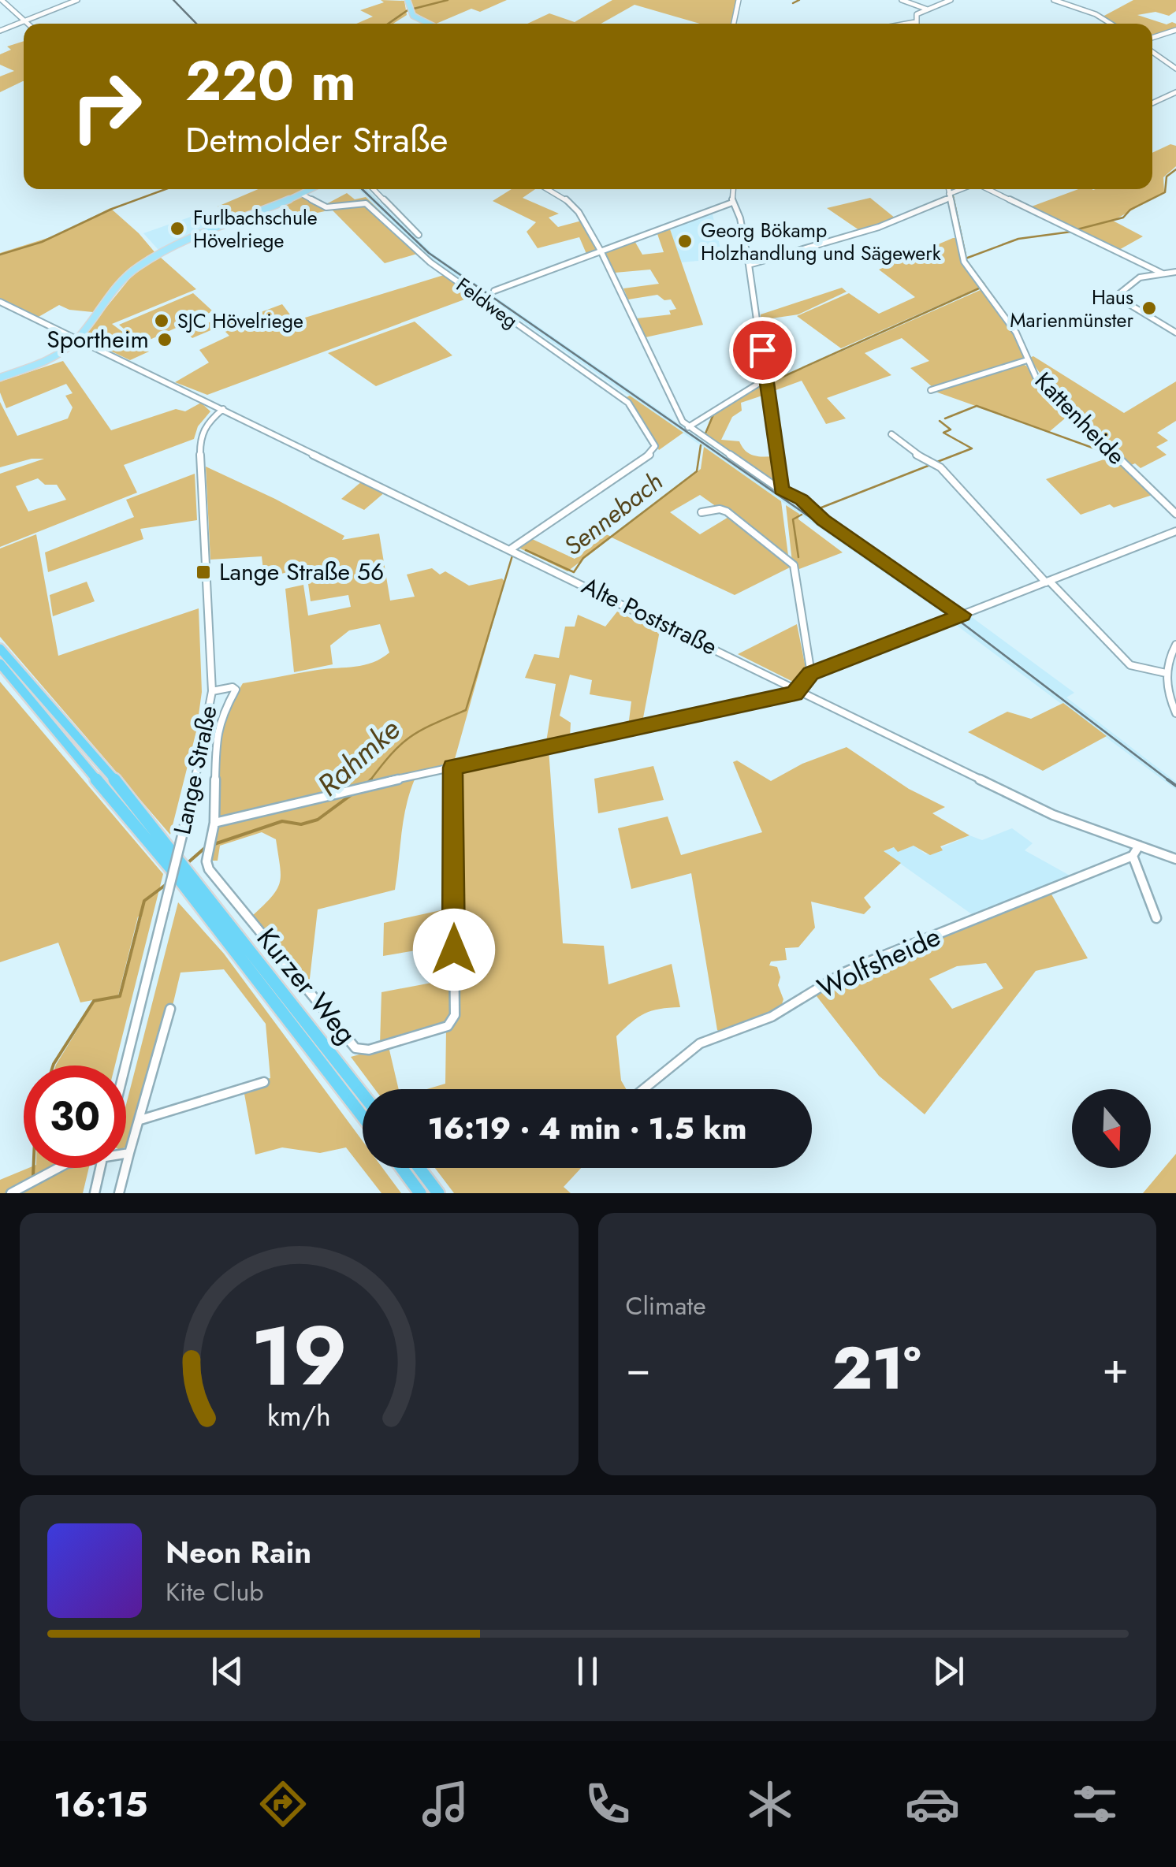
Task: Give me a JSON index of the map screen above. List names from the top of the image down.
{
  "streets": {
    "street": [
      "Feldweg",
      "Kattenheide",
      "Alte Poststraße",
      "Lange Straße",
      "Wolfsheide",
      "Kurzer Weg"
    ]
  },
  "crossings": [
    ["Feldweg", "Alte Poststraße"],
    ["Alte Poststraße", "Lange Straße"],
    ["Lange Straße", "Kurzer Weg"]
  ],
  "water": ["Sennebach", "Rahmke"],
  "places": {
    "other": [
      "Furlbachschule Hövelriege",
      "Georg Bökamp Holzhandlung und Sägewerk",
      "Haus Marienmünster",
      "SJC Hövelriege",
      "Sportheim"
    ],
    "transit": ["Lange Straße 56"]
  },
  "north": "bottom",
  "page": {
    "turn": ["220 m", "Detmolder Straße"],
    "limit": "30",
    "trip": "16:19 · 4 min · 1.5 km",
    "tile": "Climate",
    "heat": ["−", "21°", "+"],
    "song": ["Neon Rain", "Kite Club"],
    "tabs": "16:15",
    "gauge": ["19", "km/h"]
  }
}
